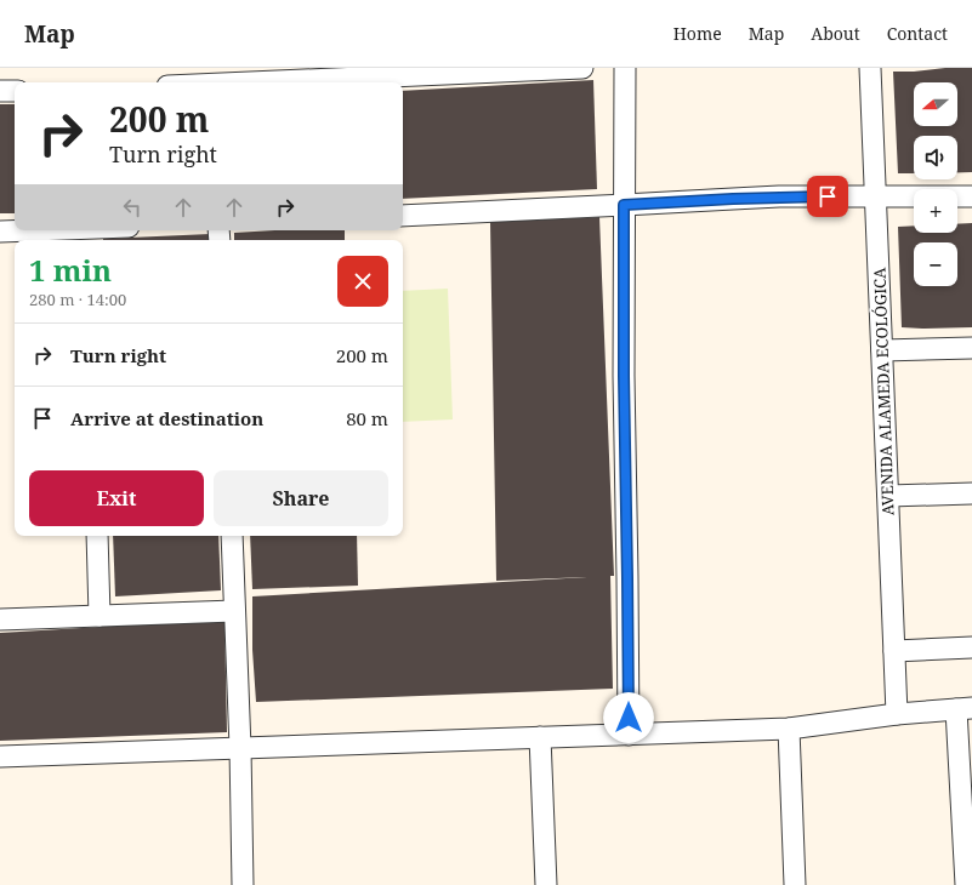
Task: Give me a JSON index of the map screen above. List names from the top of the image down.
{
  "streets": {
    "street": ["AVENIDA ALAMEDA ECOLÓGICA"]
  },
  "north": "left",
  "page": {
    "header": "Map",
    "nav": [
      "Home",
      "Map",
      "About",
      "Contact"
    ],
    "map_buttons": ["+", "−"],
    "turn": ["200 m", "Turn right"],
    "heading": ["1 min", "280 m · 14:00"],
    "list": [
      {
        "name": "Turn right",
        "value": "200 m"
      },
      {
        "name": "Arrive at destination",
        "value": "80 m"
      }
    ],
    "buttons": ["Exit", "Share"]
  }
}
